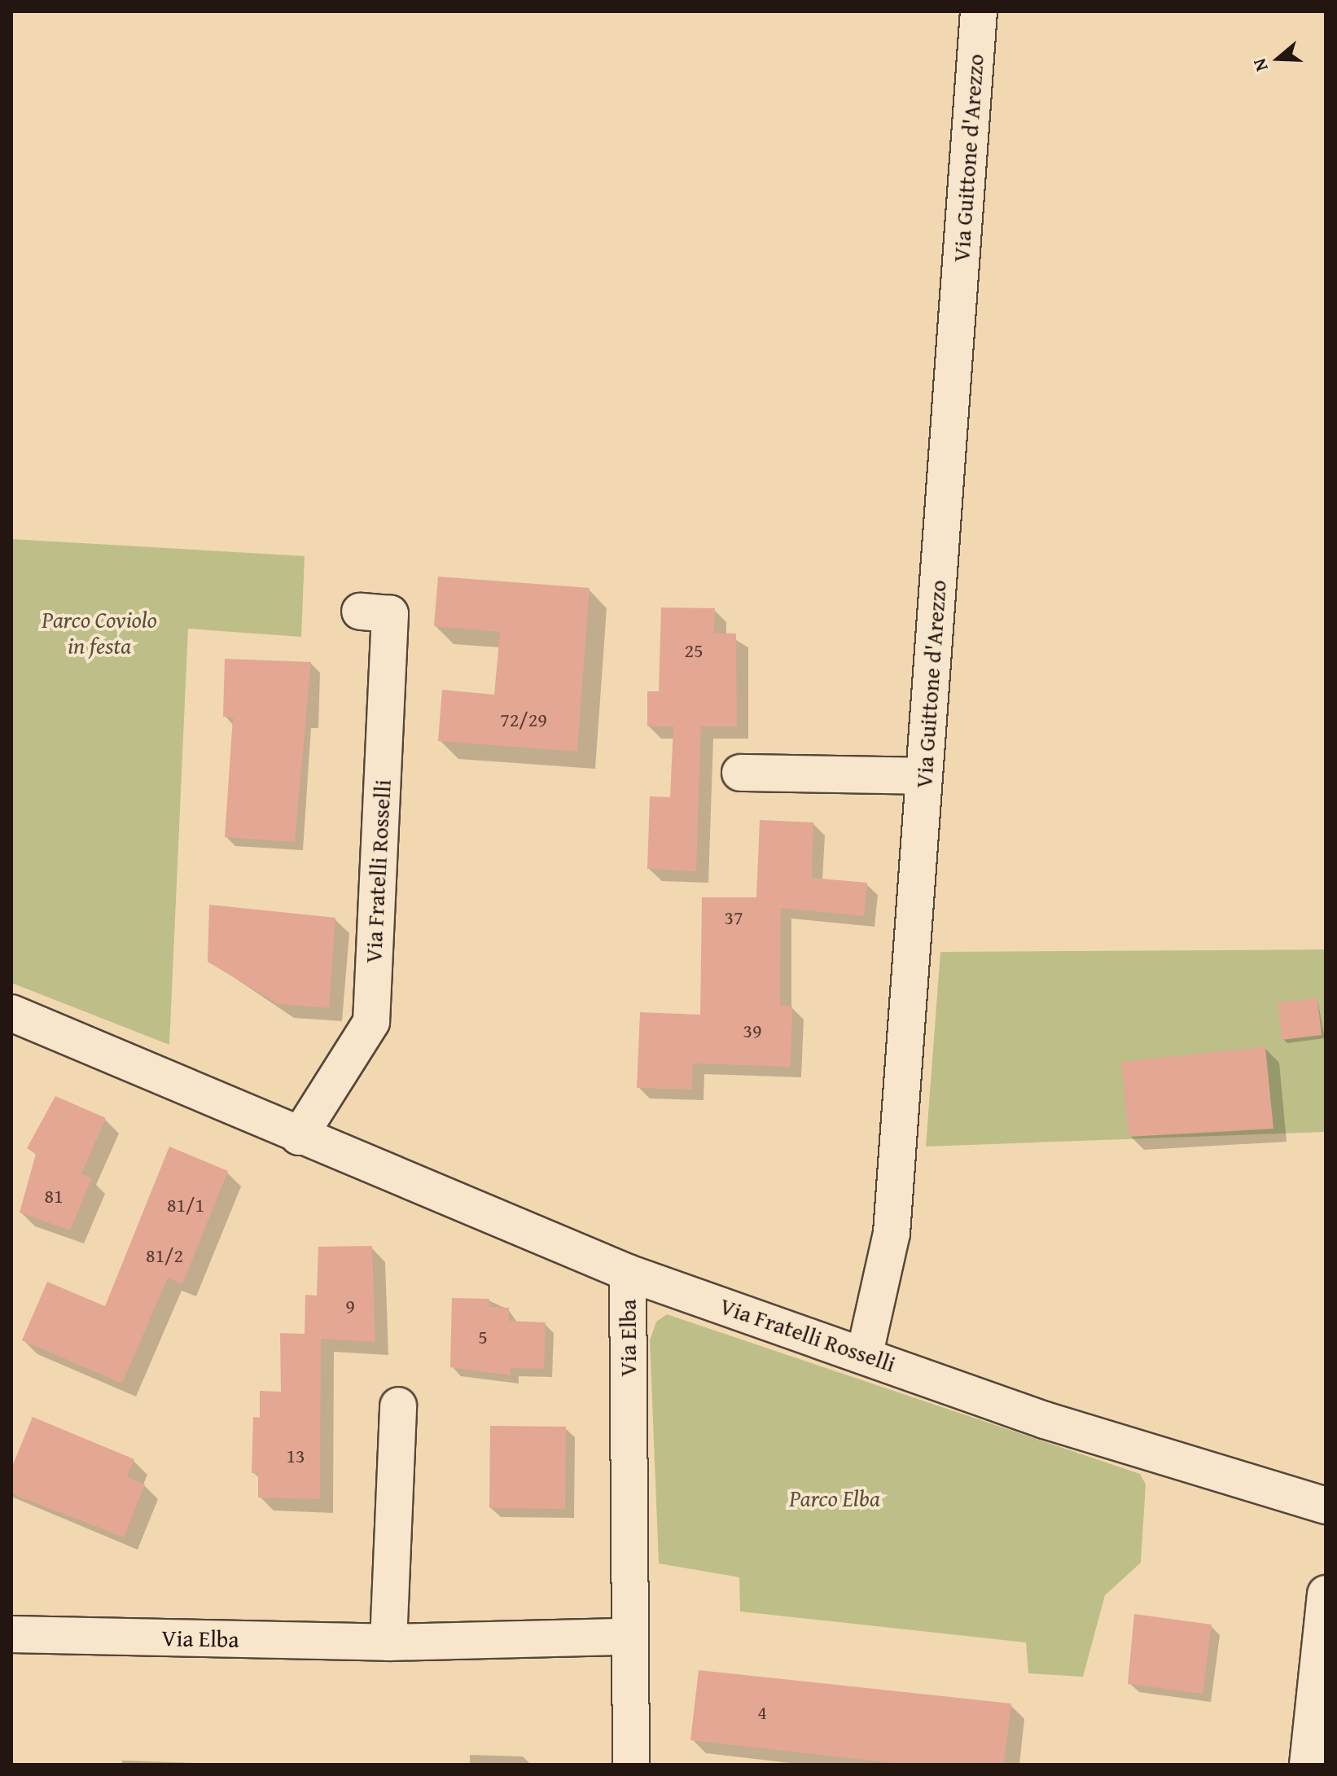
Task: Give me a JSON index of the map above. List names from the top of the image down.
{
  "streets": {
    "street": ["Via Guittone d'Arezzo", "Via Fratelli Rosselli", "Via Elba"]
  },
  "crossings": [
    ["Via Guittone d'Arezzo", "Via Fratelli Rosselli"],
    ["Via Fratelli Rosselli", "Via Elba"]
  ],
  "parks": ["Parco Coviolo in festa", "Parco Elba"],
  "house_numbers": [
    "25",
    "72/29",
    "37",
    "39",
    "81",
    "81/1",
    "81/2",
    "9",
    "5",
    "13",
    "4"
  ],
  "north": "left"
}
